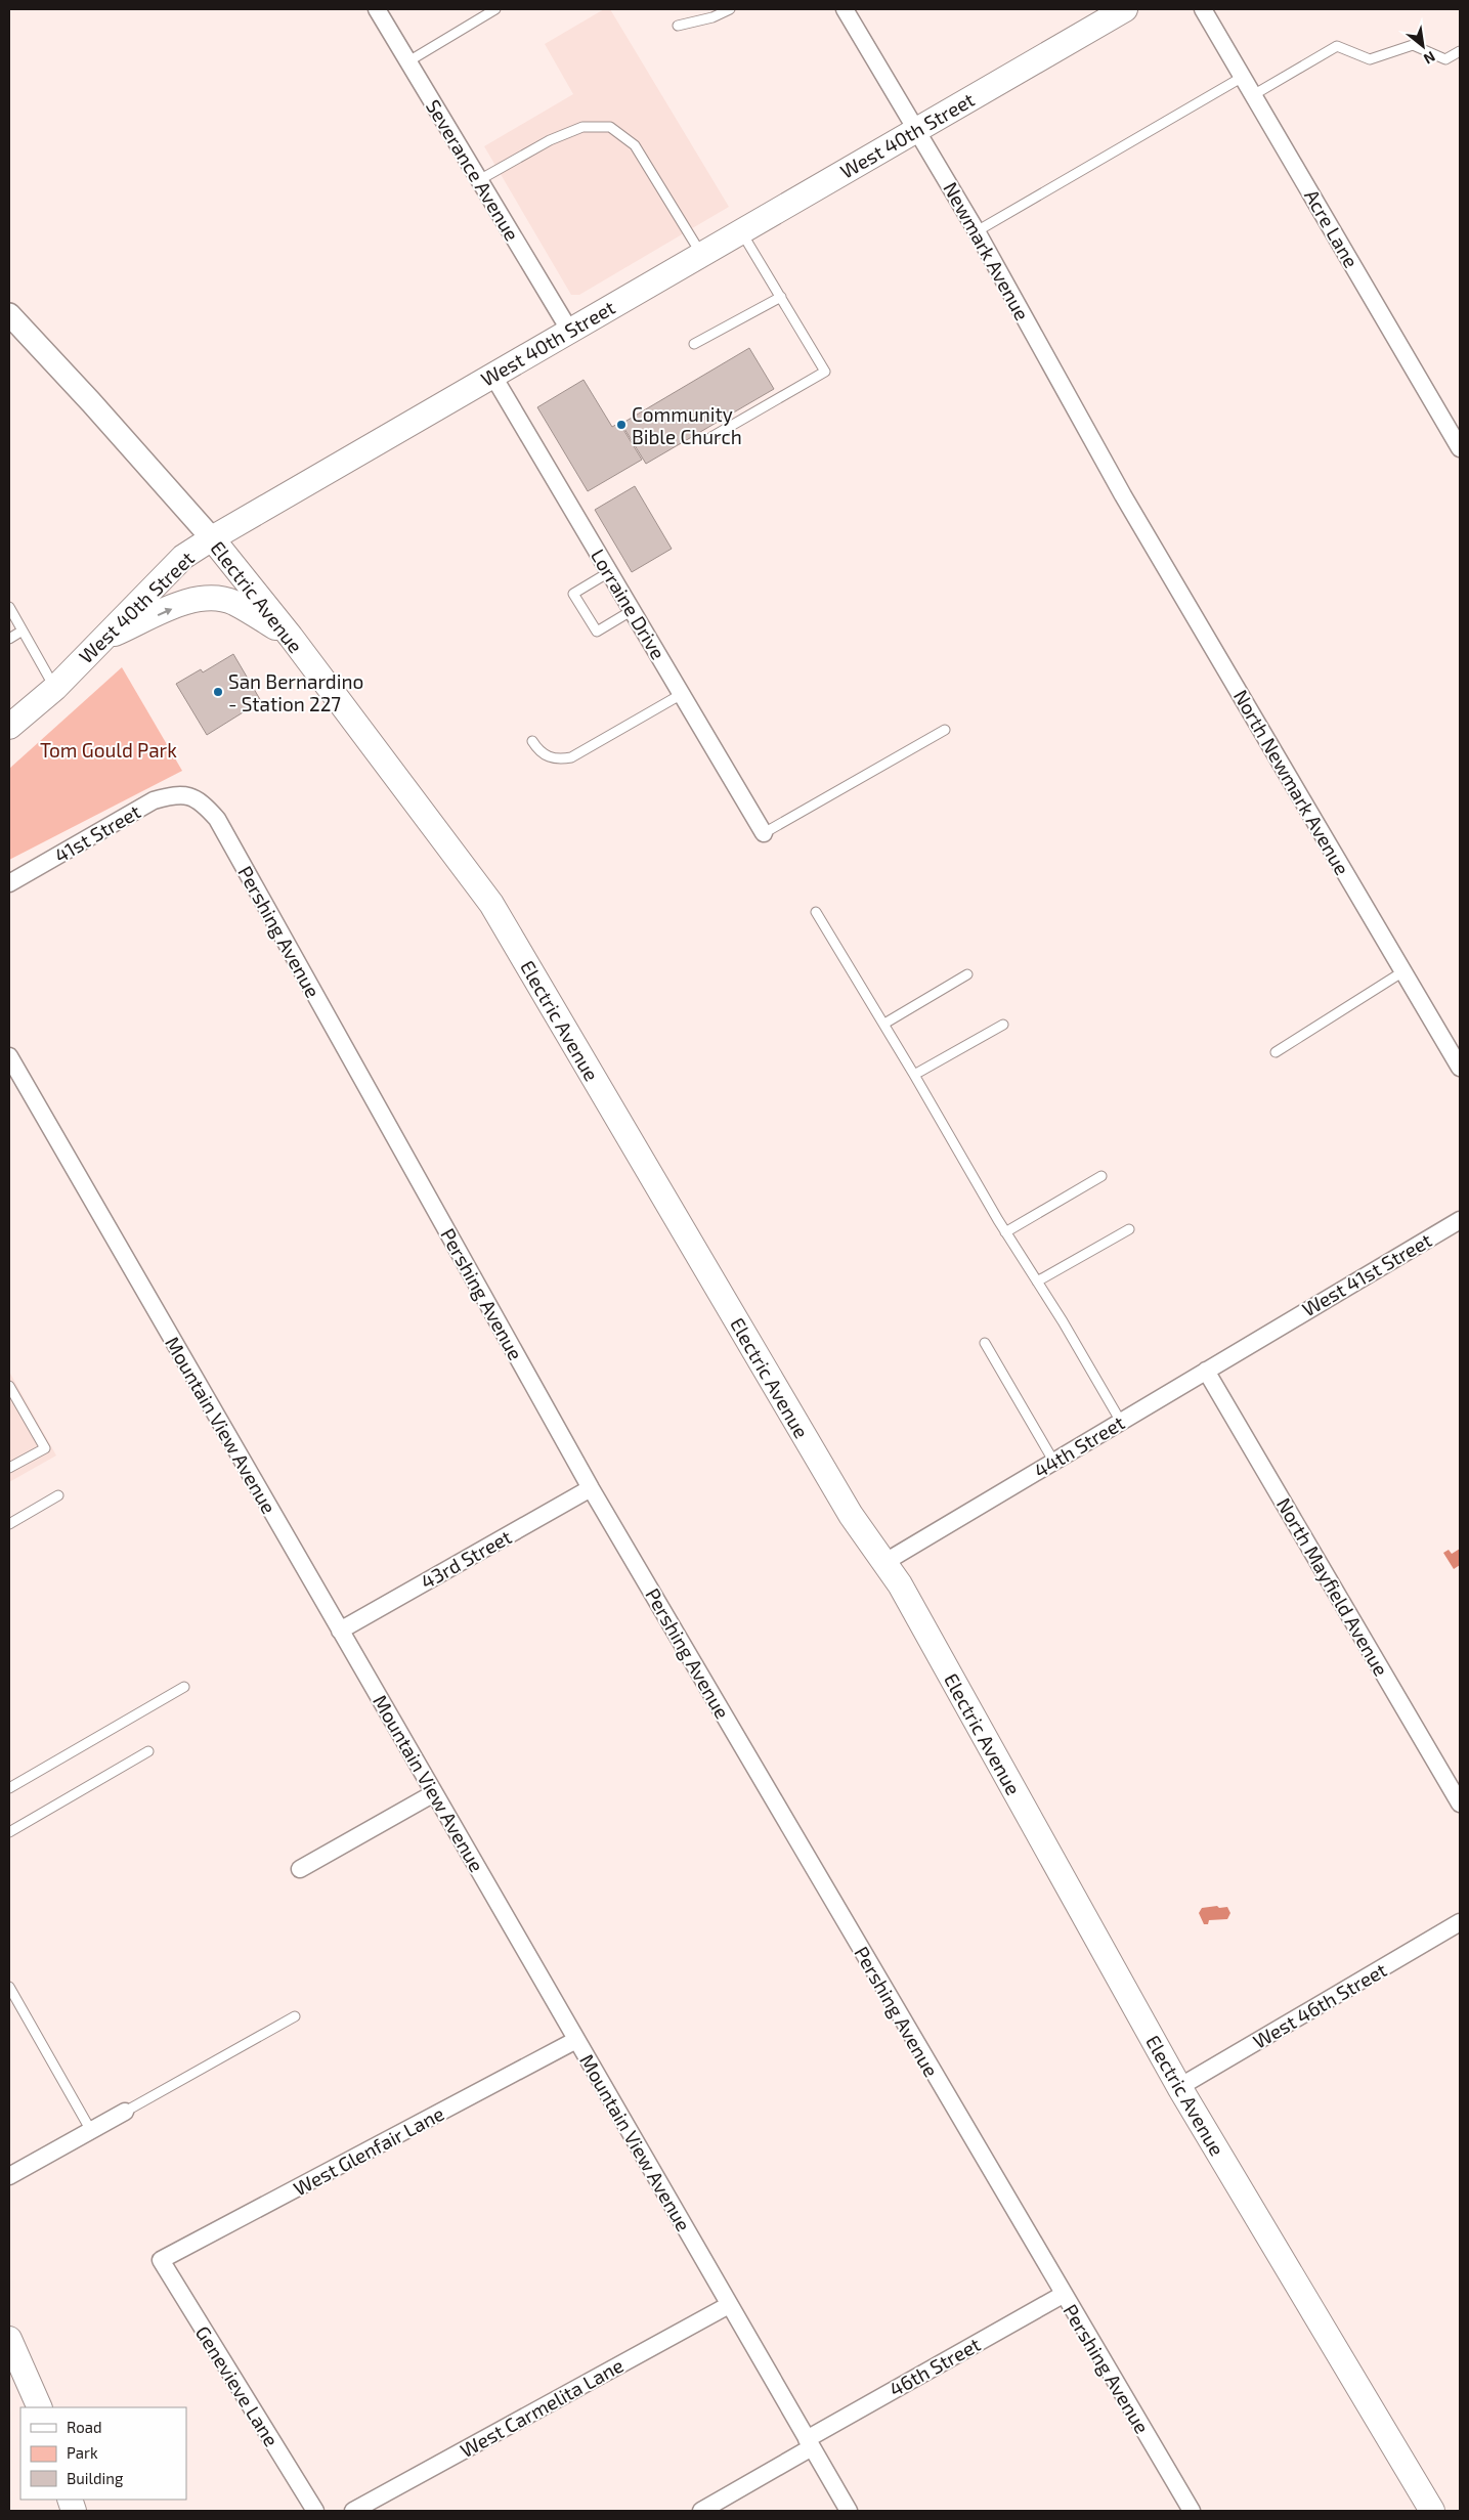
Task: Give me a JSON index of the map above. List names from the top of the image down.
{
  "streets": {
    "main road": ["West 40th Street", "Electric Avenue"],
    "street": [
      "Severance Avenue",
      "Acre Lane",
      "Newmark Avenue",
      "Lorraine Drive",
      "North Newmark Avenue",
      "41st Street",
      "Pershing Avenue",
      "West 41st Street",
      "Mountain View Avenue",
      "44th Street",
      "43rd Street",
      "North Mayfield Avenue",
      "West 46th Street",
      "West Glenfair Lane",
      "46th Street",
      "Genevieve Lane",
      "West Carmelita Lane"
    ]
  },
  "crossings": [
    ["West 40th Street", "Severance Avenue"],
    ["West 40th Street", "Newmark Avenue"],
    ["West 40th Street", "Electric Avenue"],
    ["West 40th Street", "Lorraine Drive"],
    ["Newmark Avenue", "North Newmark Avenue"],
    ["Electric Avenue", "44th Street"],
    ["Electric Avenue", "West 46th Street"],
    ["41st Street", "Pershing Avenue"],
    ["Pershing Avenue", "43rd Street"],
    ["Pershing Avenue", "46th Street"],
    ["West 41st Street", "44th Street"],
    ["Mountain View Avenue", "43rd Street"],
    ["Mountain View Avenue", "West Glenfair Lane"],
    ["Mountain View Avenue", "46th Street"],
    ["Mountain View Avenue", "West Carmelita Lane"],
    ["44th Street", "North Mayfield Avenue"],
    ["West Glenfair Lane", "Genevieve Lane"]
  ],
  "parks": ["Tom Gould Park"],
  "places": ["Community Bible Church", "San Bernardino - Station 227"],
  "legend": ["Road", "Park", "Building"],
  "north": "bottom right"
}
